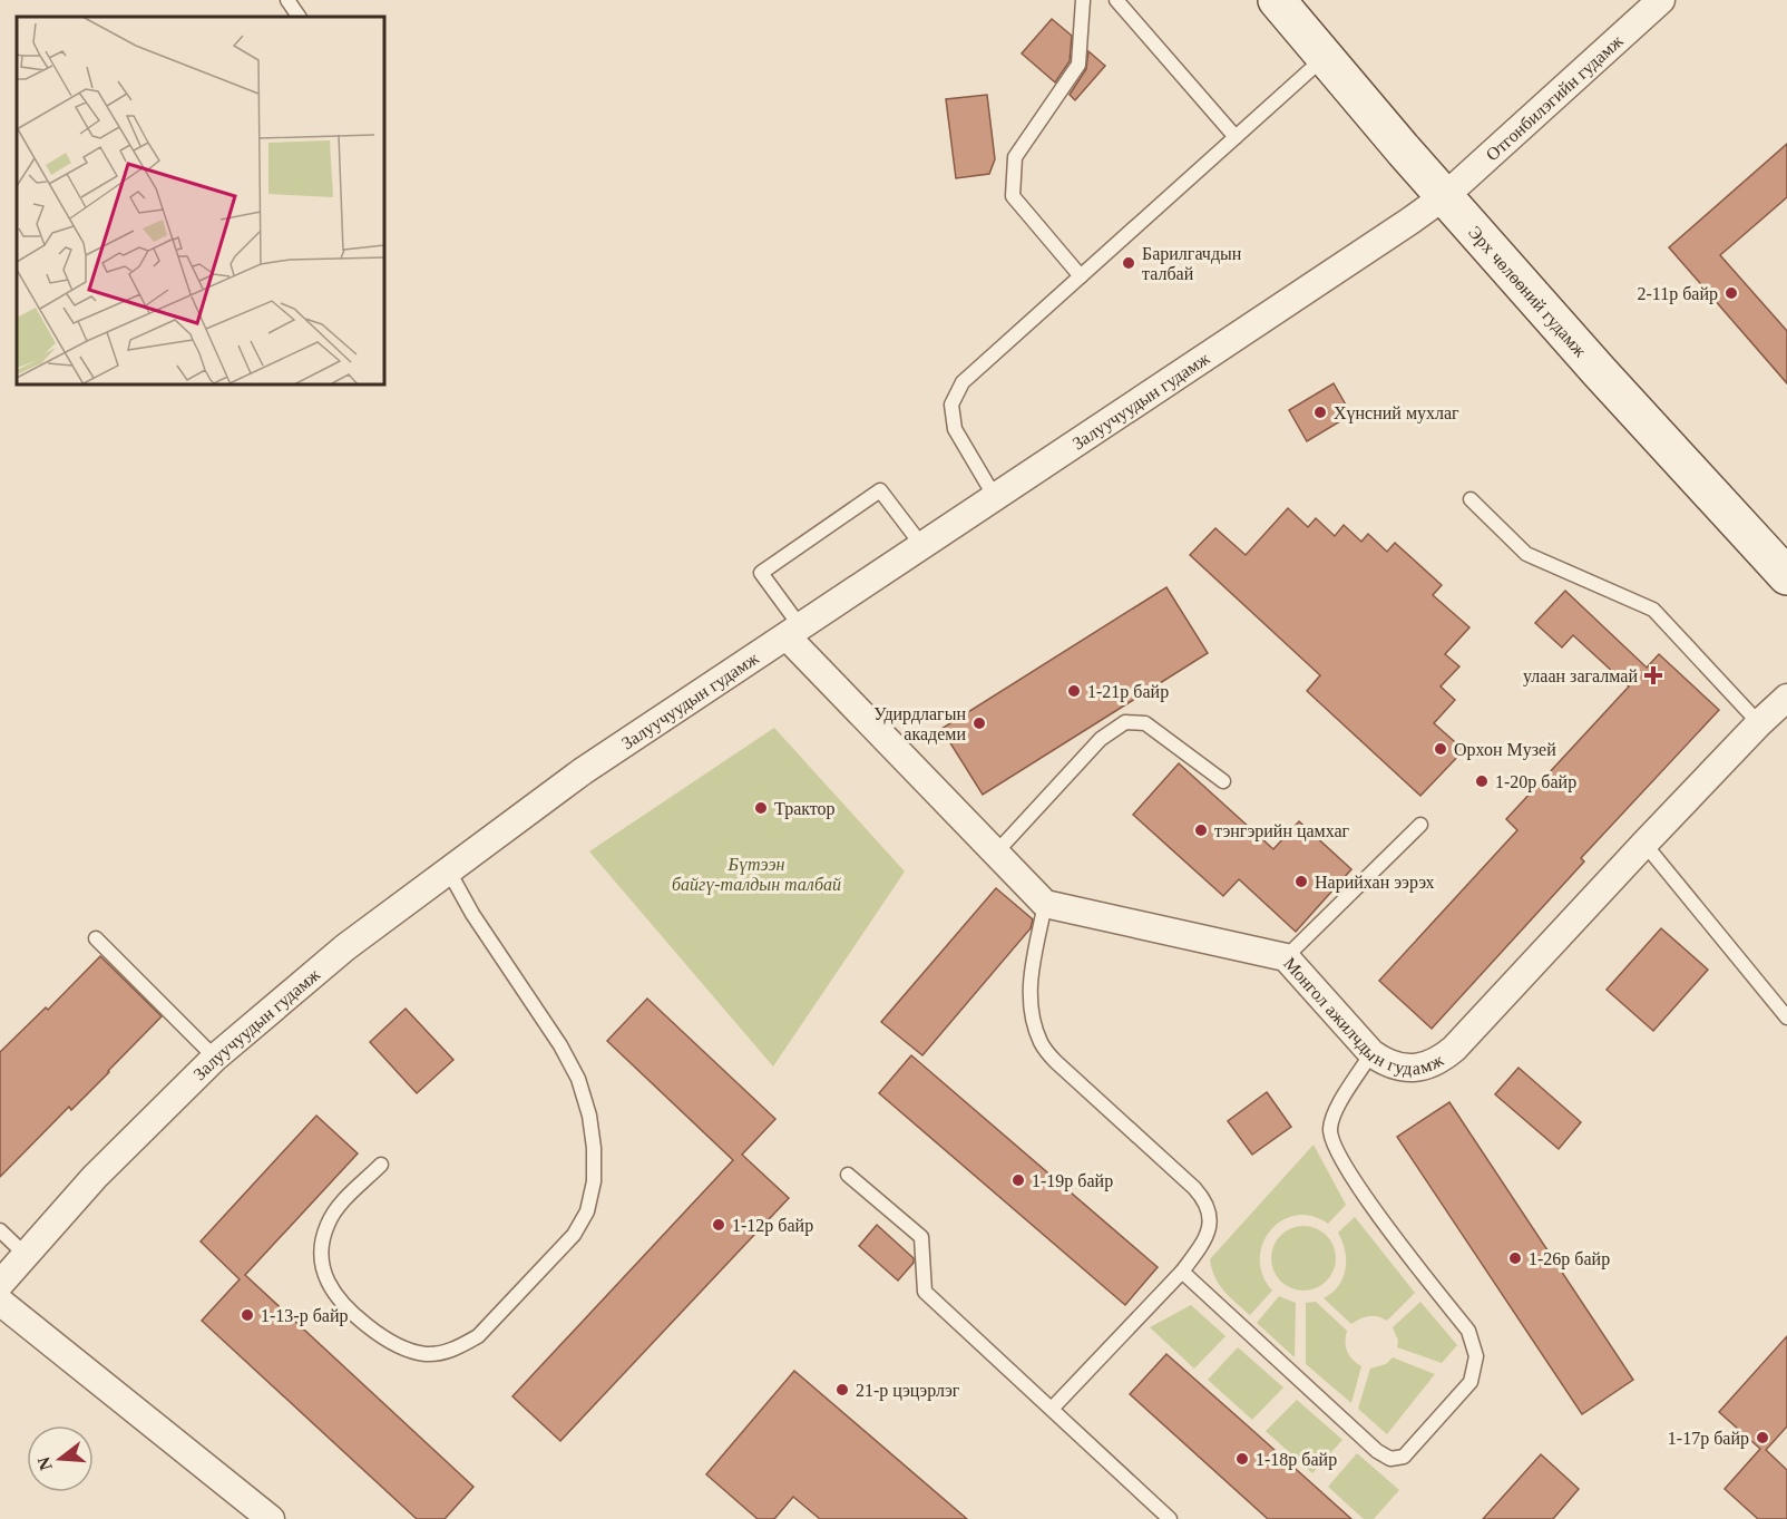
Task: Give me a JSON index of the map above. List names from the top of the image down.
{
  "streets": {
    "main road": ["Эрх чөлөөний гудамж"],
    "street": ["Отгонбилэгийн гудамж", "Залуучуудын гудамж", "Монгол ажилчдын гудамж"]
  },
  "crossings": [
    ["Отгонбилэгийн гудамж", "Эрх чөлөөний гудамж"],
    ["Отгонбилэгийн гудамж", "Залуучуудын гудамж"],
    ["Эрх чөлөөний гудамж", "Залуучуудын гудамж"]
  ],
  "parks": ["Бүтээн байгү-талдын талбай"],
  "places": {
    "other": [
      "Барилгачдын талбай",
      "2-11р байр",
      "Хүнсний мухлаг",
      "1-21р байр",
      "Удирдлагын академи",
      "Орхон Myзей",
      "1-20р байр",
      "Трактор",
      "тэнгэрийн цамхаг",
      "Нарийхан ээрэх",
      "1-19р байр",
      "1-12р байр",
      "1-26р байр",
      "1-13-р байр",
      "21-р цэцэрлэг",
      "1-17р байр",
      "1-18р байр"
    ],
    "health": ["улаан загалмай"]
  },
  "north": "left"
}
